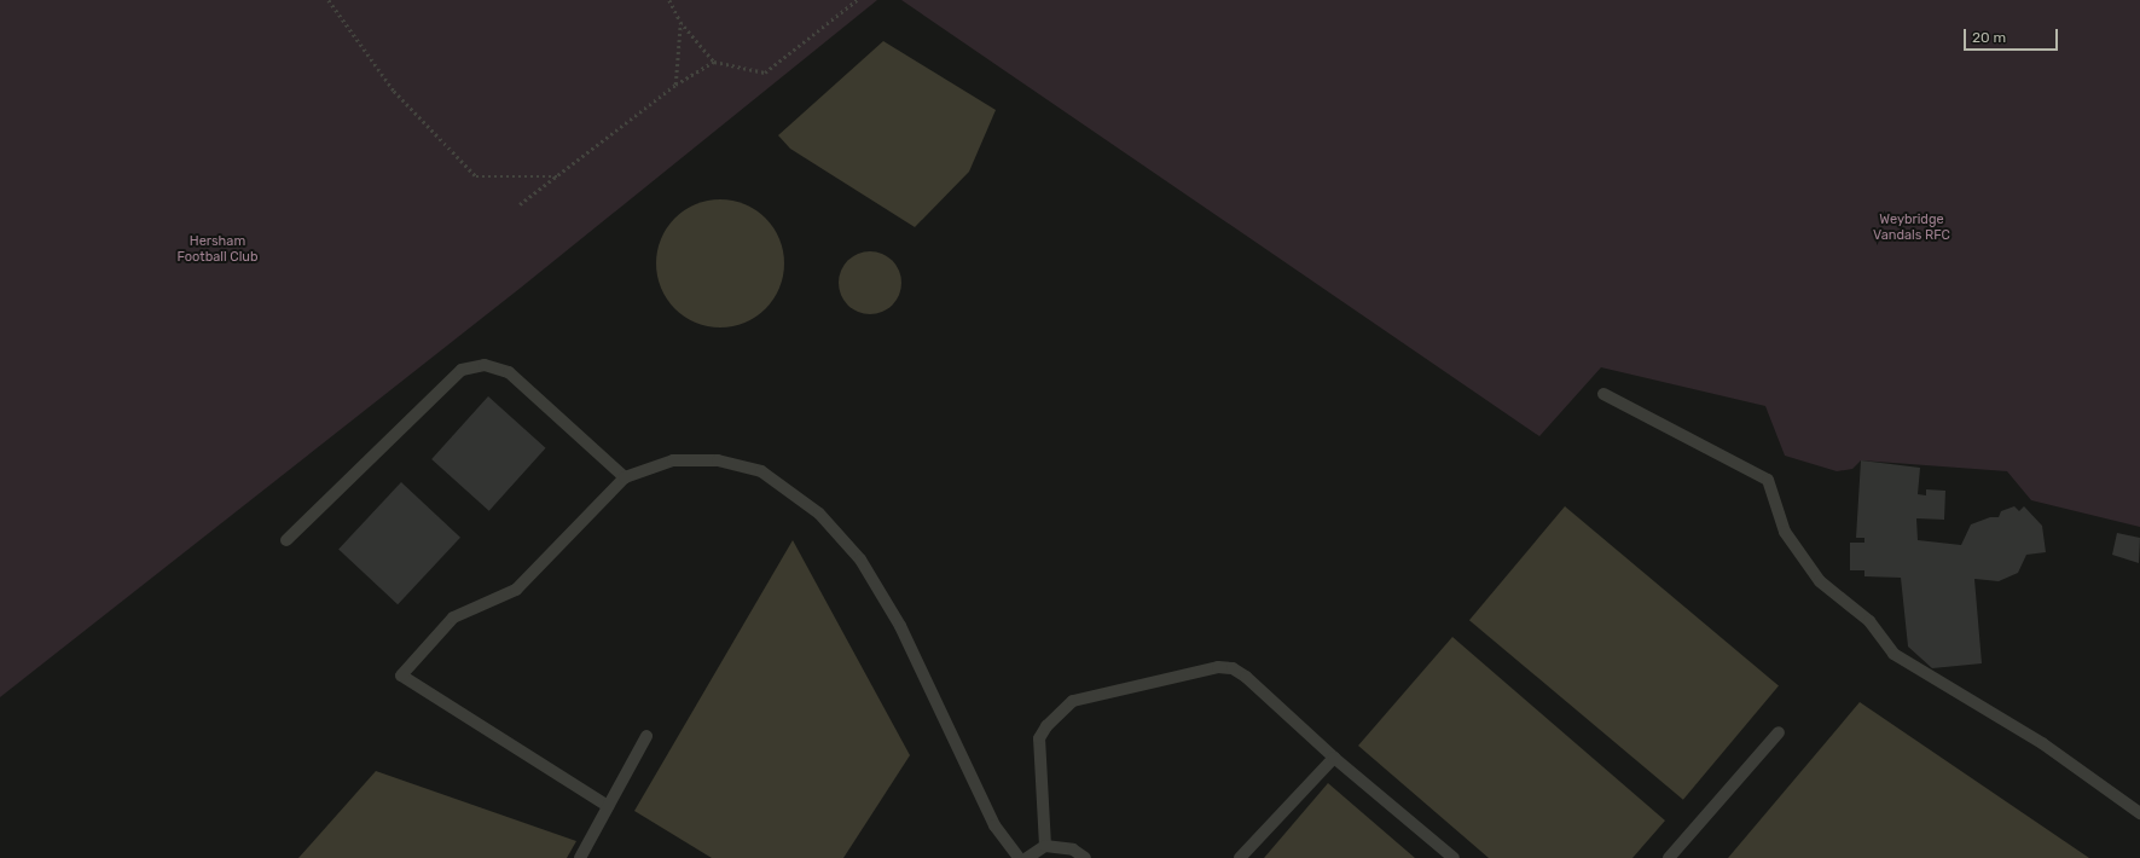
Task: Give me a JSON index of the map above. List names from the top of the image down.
{
  "parks": ["Weybridge Vandals RFC", "Hersham Football Club"],
  "scale_bar": "20 m"
}
